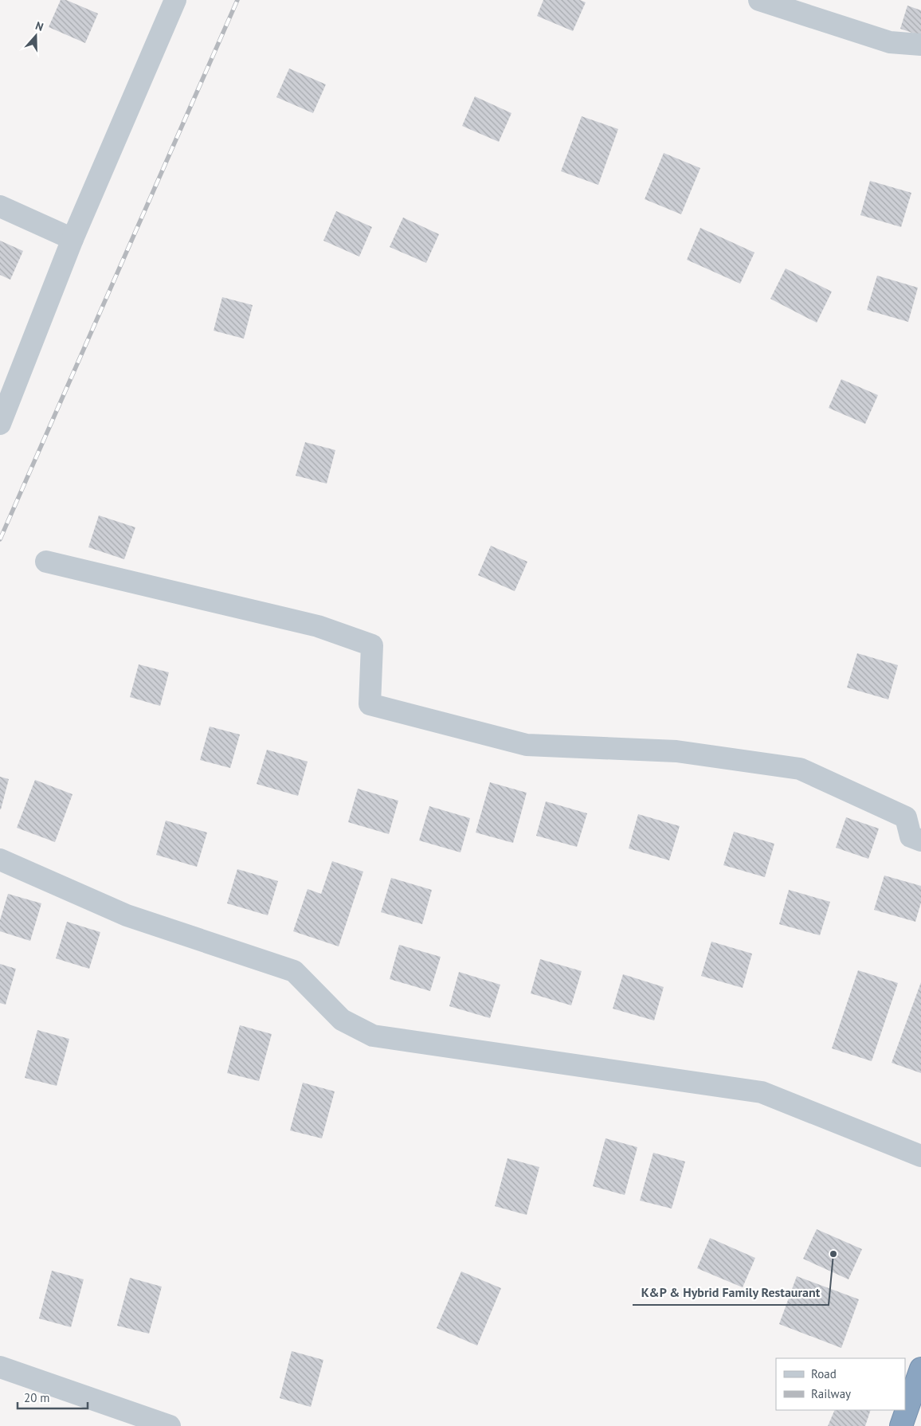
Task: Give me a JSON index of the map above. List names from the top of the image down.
{
  "places": ["K&P & Hybrid Family Restaurant"],
  "legend": ["Road", "Railway"],
  "scale_bar": "20 m",
  "north": "top"
}
